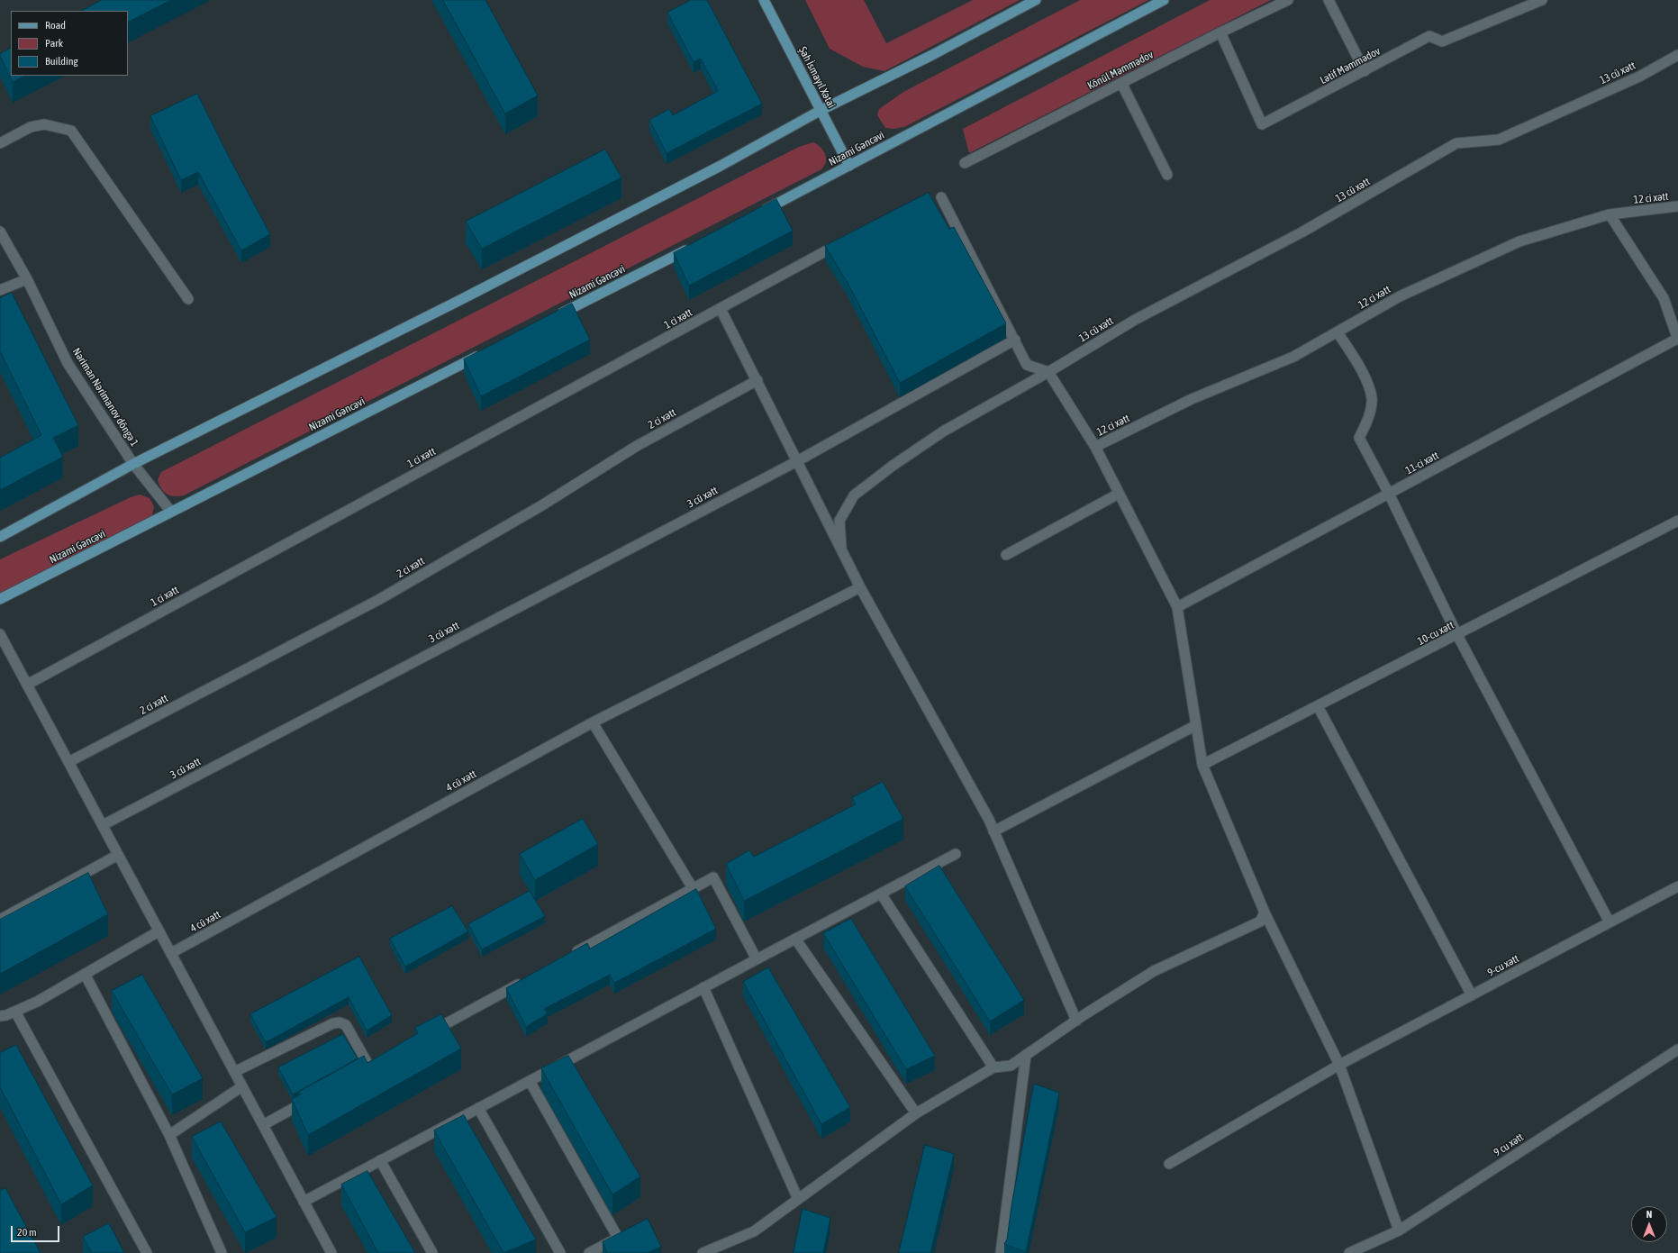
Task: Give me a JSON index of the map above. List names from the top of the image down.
{
  "streets": {
    "main road": ["Şah İsmayıl Xətai", "Nizami Gəncəvi"],
    "street": [
      "Lətif Məmmədov",
      "Könül Məmmədov",
      "13 cü xətt",
      "12 ci xətt",
      "1 ci xətt",
      "Nəriman Nərimanov döngə 1",
      "2 ci xətt",
      "11-ci xətt",
      "3 cü xətt",
      "10-cu xətt",
      "4 cü xətt",
      "9-cu xətt",
      "9 cu xətt"
    ]
  },
  "crossings": [
    ["Lətif Məmmədov", "Könül Məmmədov"],
    ["Şah İsmayıl Xətai", "Nizami Gəncəvi"],
    ["Nizami Gəncəvi", "Nəriman Nərimanov döngə 1"]
  ],
  "legend": ["Road", "Park", "Building"],
  "scale_bar": "20 m",
  "north": "top"
}
